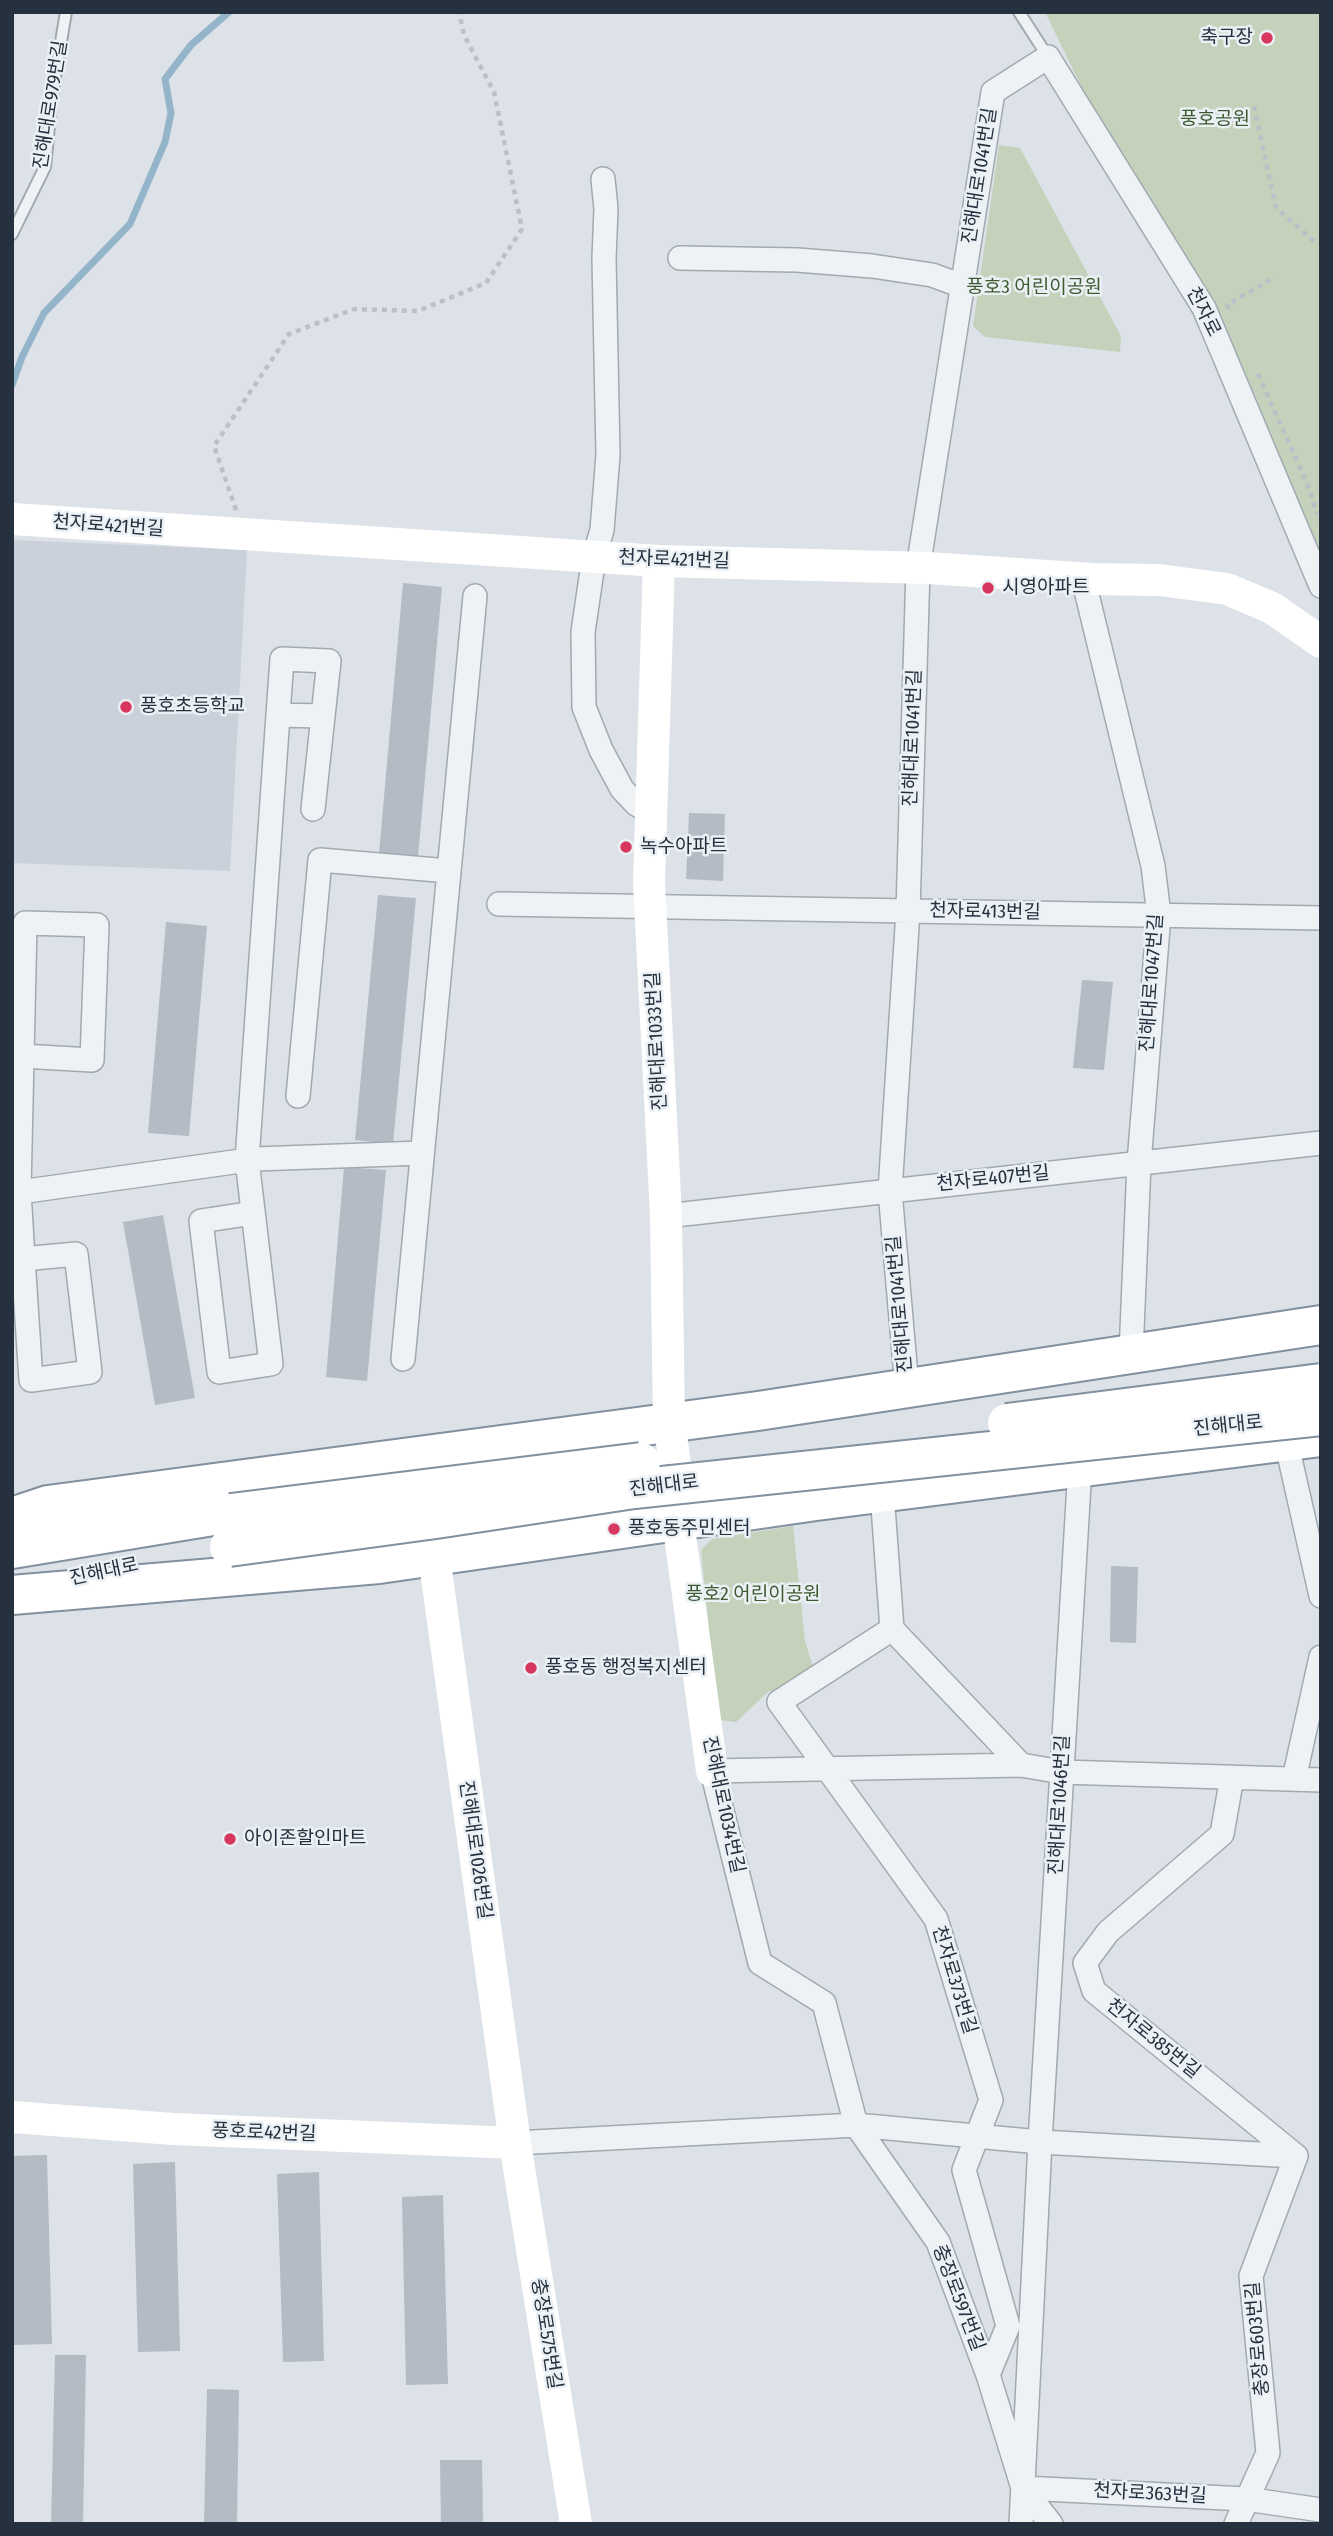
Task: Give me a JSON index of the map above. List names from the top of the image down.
{
  "streets": {
    "highway": ["진해대로"],
    "street": [
      "진해대로1041번길",
      "천자로",
      "천자로421번길",
      "천자로413번길",
      "진해대로1047번길",
      "진해대로1033번길",
      "천자로407번길",
      "진해대로1034번길",
      "진해대로1046번길",
      "진해대로1026번길",
      "천자로373번길",
      "천자로385번길",
      "풍호로42번길",
      "충장로597번길",
      "충장로575번길",
      "충장로603번길",
      "천자로363번길"
    ],
    "lane": ["진해대로979번길"]
  },
  "crossings": [
    ["진해대로1041번길", "천자로"],
    ["진해대로1041번길", "천자로421번길"],
    ["진해대로1041번길", "천자로413번길"],
    ["진해대로1041번길", "천자로407번길"],
    ["천자로421번길", "진해대로1047번길"],
    ["천자로421번길", "진해대로1033번길"],
    ["천자로413번길", "진해대로1047번길"],
    ["천자로413번길", "진해대로1033번길"],
    ["진해대로1047번길", "천자로407번길"],
    ["진해대로1033번길", "천자로407번길"],
    ["진해대로1033번길", "진해대로1034번길"],
    ["진해대로1034번길", "충장로597번길"],
    ["진해대로1046번길", "충장로597번길"],
    ["진해대로1026번길", "풍호로42번길"],
    ["진해대로1026번길", "충장로575번길"],
    ["천자로373번길", "충장로597번길"],
    ["천자로385번길", "충장로603번길"],
    ["풍호로42번길", "충장로575번길"],
    ["충장로597번길", "천자로363번길"],
    ["충장로603번길", "천자로363번길"]
  ],
  "parks": ["풍호공원", "풍호3 어린이공원", "풍호2 어린이공원"],
  "places": [
    "축구장",
    "시영아파트",
    "풍호초등학교",
    "녹수아파트",
    "풍호동주민센터",
    "풍호동 행정복지센터",
    "아이존할인마트"
  ]
}
